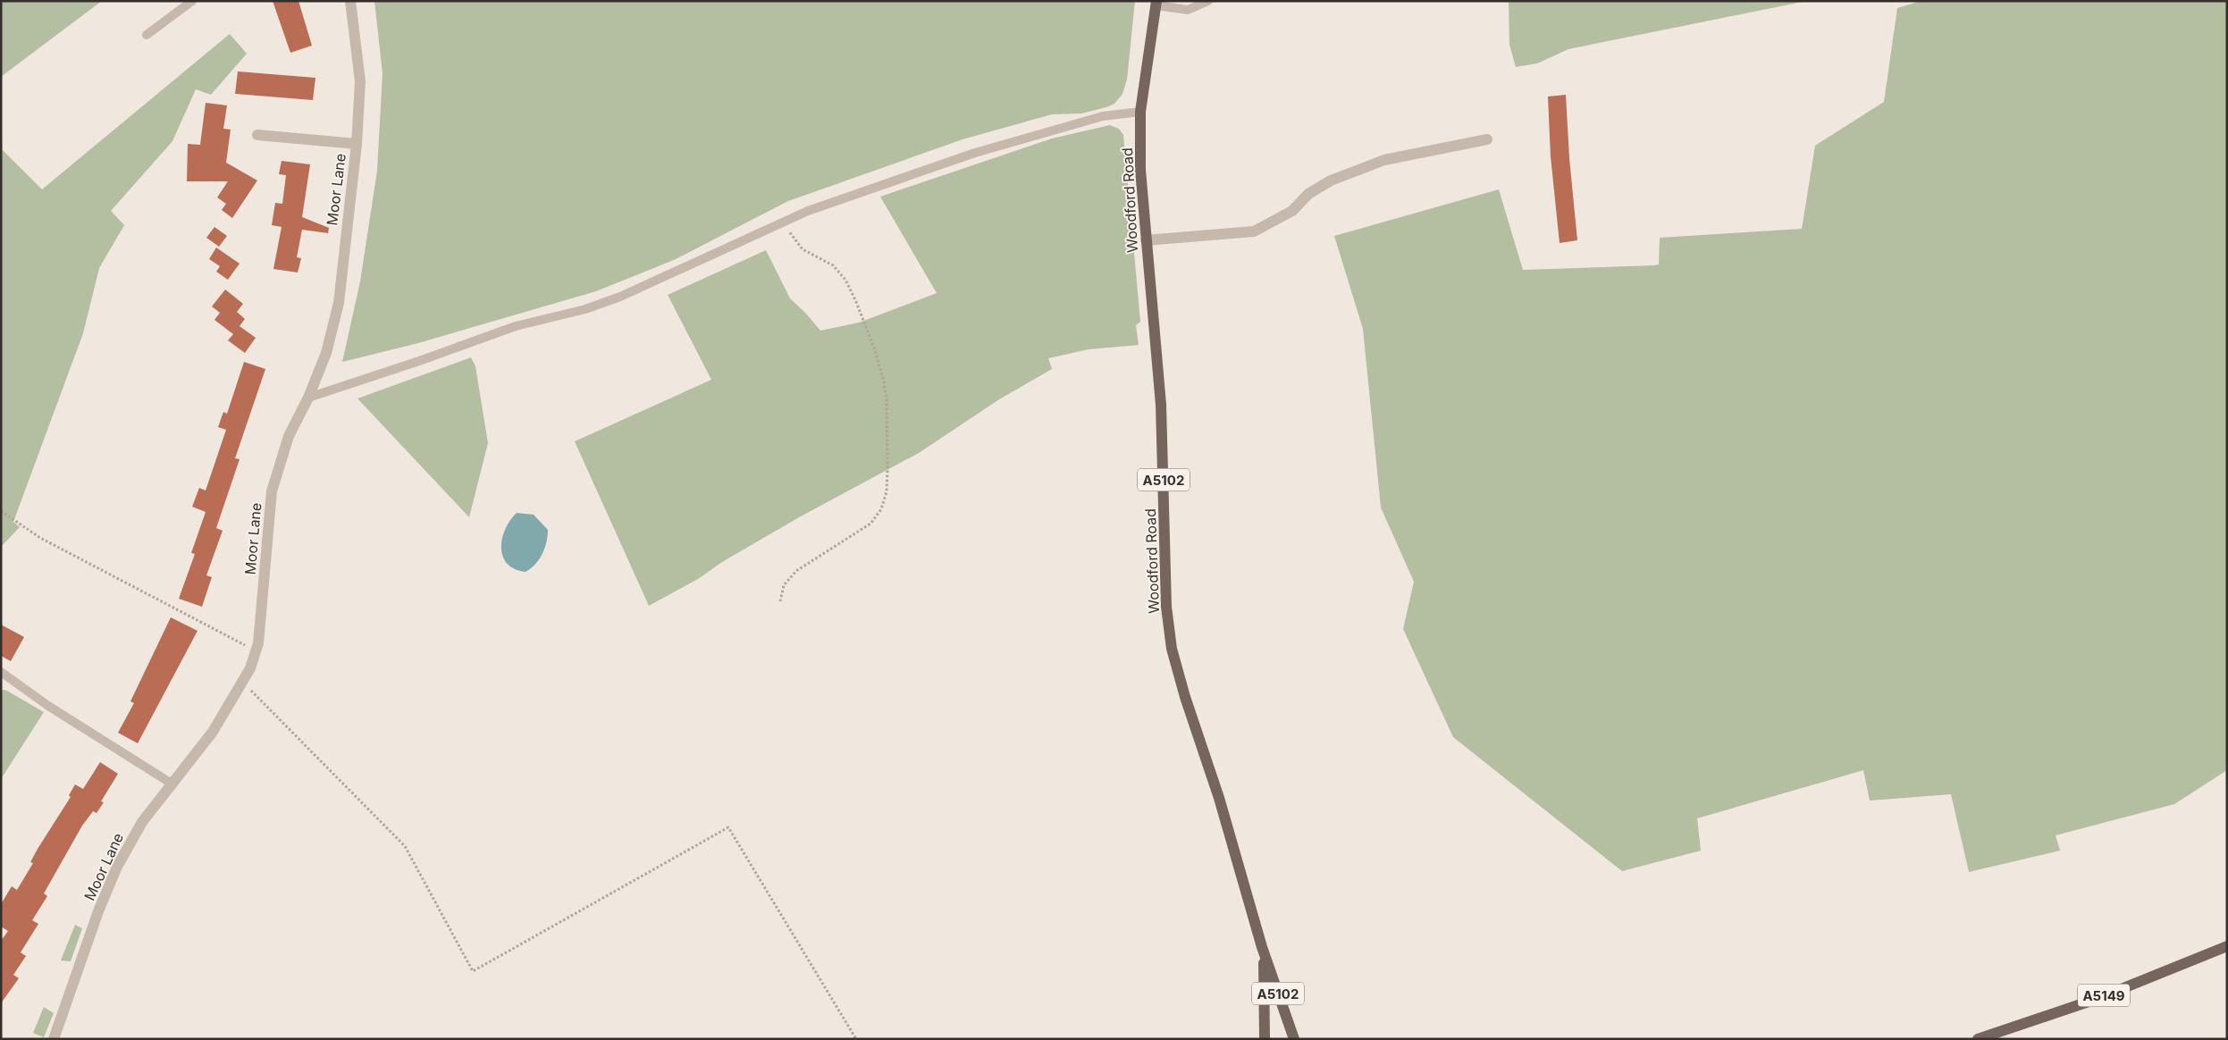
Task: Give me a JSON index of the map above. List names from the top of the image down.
{
  "streets": {
    "main road": ["Woodford Road", "A5102", "A5149"],
    "street": ["Moor Lane"]
  }
}
